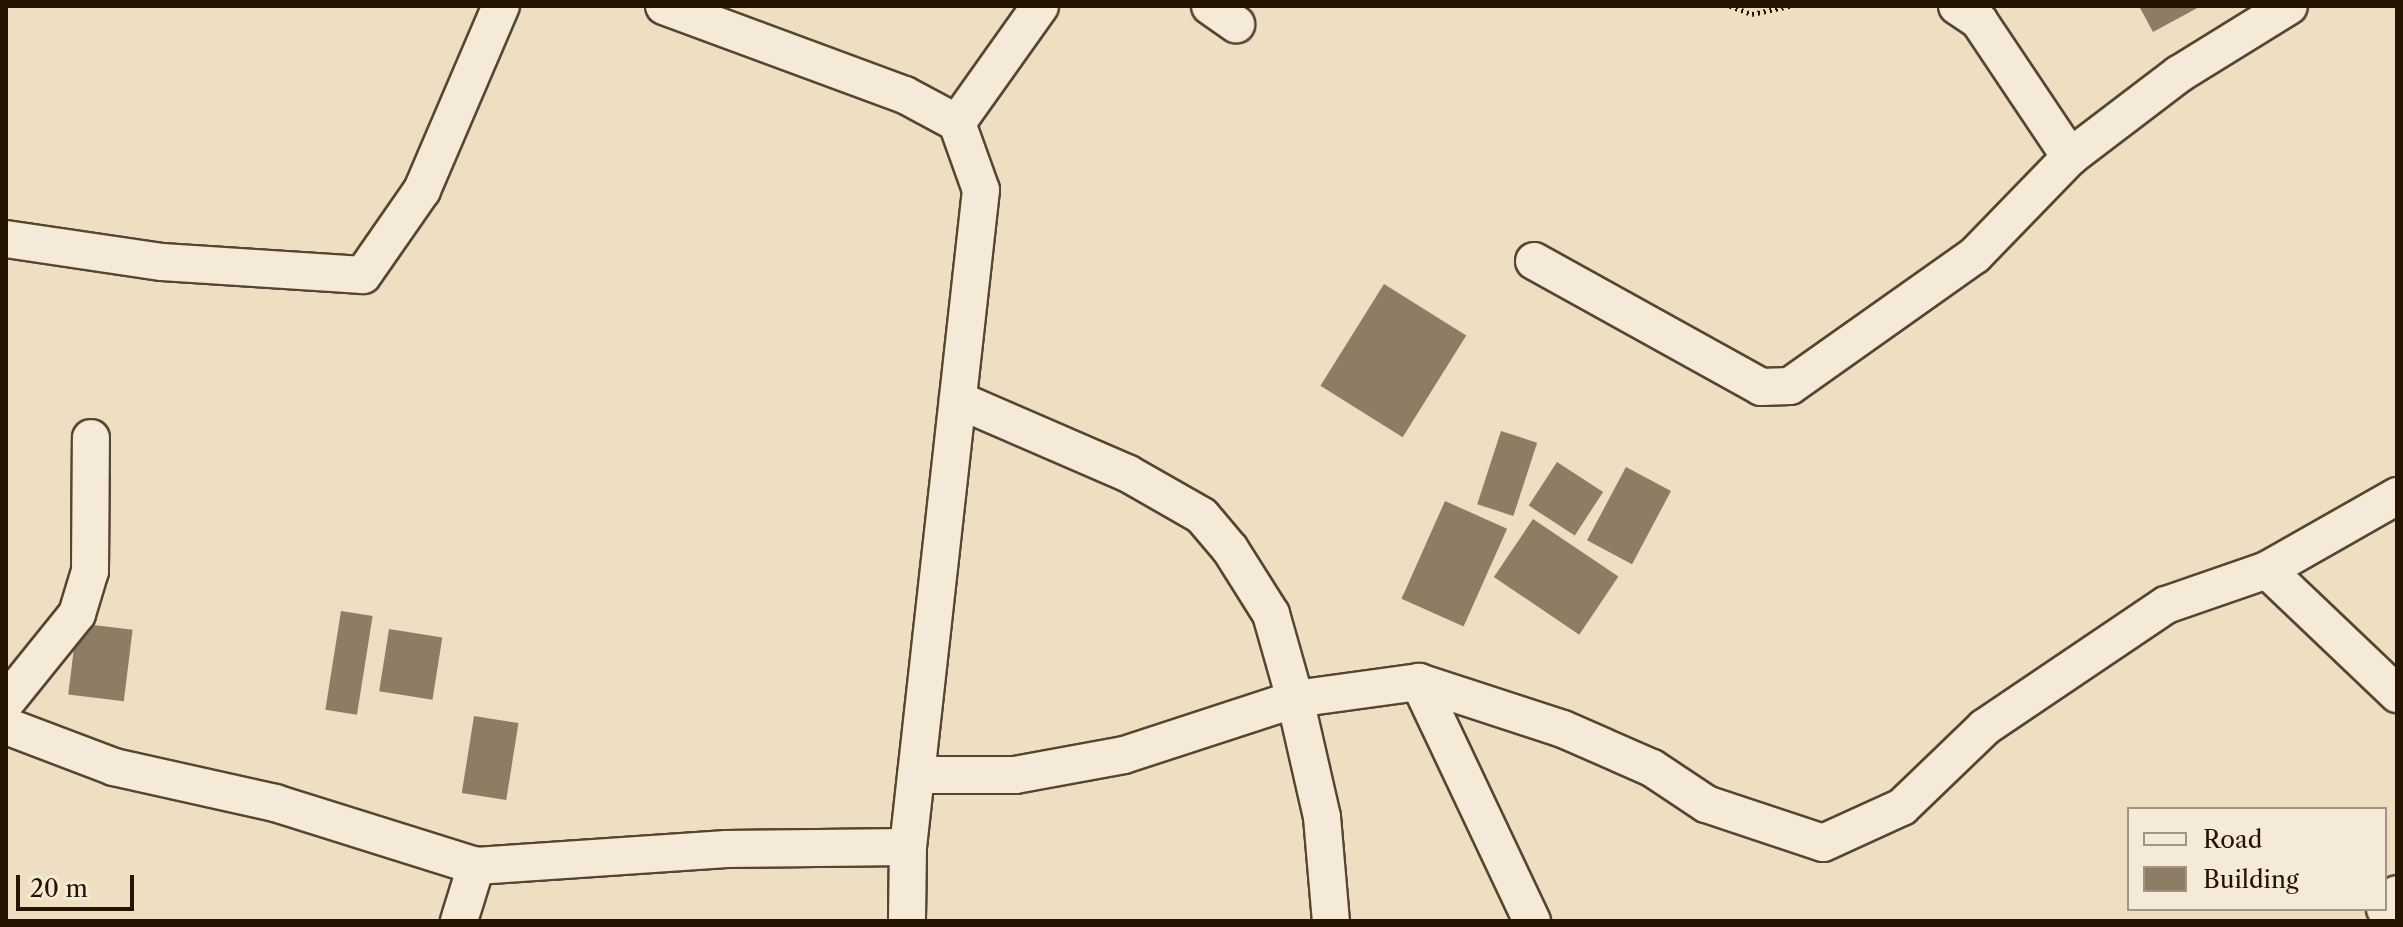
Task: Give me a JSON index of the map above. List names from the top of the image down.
{
  "legend": ["Road", "Building"],
  "scale_bar": "20 m"
}
